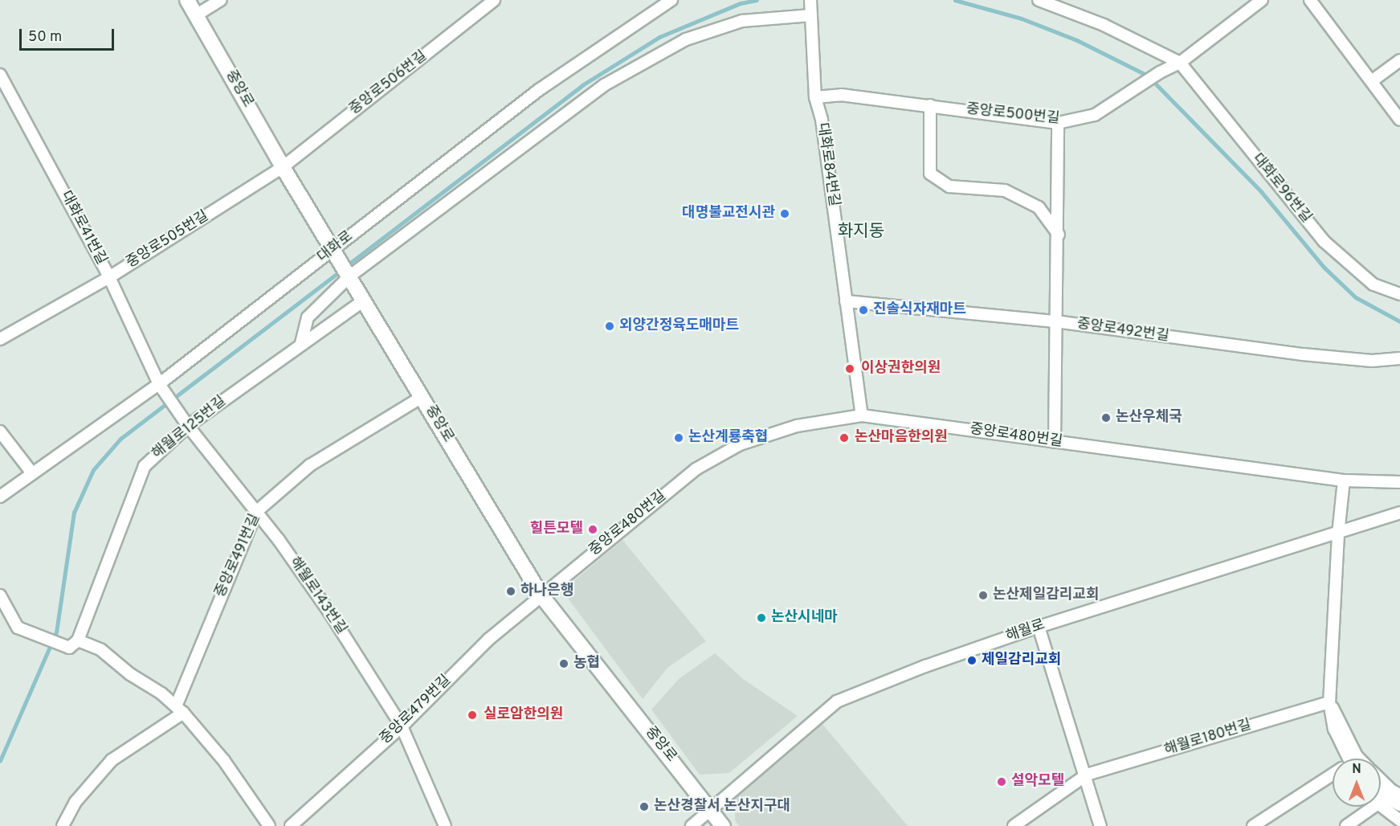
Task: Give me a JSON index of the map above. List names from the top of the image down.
{
  "streets": {
    "main road": ["중앙로"],
    "street": [
      "중앙로506번길",
      "중앙로500번길",
      "대화로84번길",
      "대화로96번길",
      "대화로41번길",
      "중앙로505번길",
      "대화로",
      "중앙로492번길",
      "해월로125번길",
      "중앙로480번길",
      "중앙로491번길",
      "해월로143번길",
      "해월로",
      "중앙로479번길",
      "해월로180번길"
    ]
  },
  "crossings": [
    ["중앙로506번길", "중앙로"],
    ["중앙로506번길", "중앙로505번길"],
    ["중앙로", "중앙로505번길"],
    ["중앙로", "대화로"],
    ["중앙로", "해월로125번길"],
    ["중앙로", "중앙로480번길"],
    ["중앙로", "중앙로491번길"],
    ["중앙로", "해월로"],
    ["중앙로", "중앙로479번길"],
    ["중앙로500번길", "대화로84번길"],
    ["중앙로500번길", "대화로96번길"],
    ["대화로84번길", "중앙로492번길"],
    ["대화로84번길", "중앙로480번길"],
    ["대화로41번길", "중앙로505번길"],
    ["대화로41번길", "대화로"],
    ["대화로41번길", "해월로143번길"],
    ["대화로", "해월로143번길"],
    ["해월로125번길", "해월로143번길"],
    ["중앙로480번길", "중앙로479번길"],
    ["중앙로491번길", "해월로143번길"],
    ["해월로143번길", "중앙로479번길"]
  ],
  "districts": ["화지동"],
  "places": [
    "대명불교전시관",
    "진솔식자재마트",
    "외양간정육도매마트",
    "이상권한의원",
    "논산우체국",
    "논산계룡축협",
    "논산마음한의원",
    "힐튼모텔",
    "하나은행",
    "논산제일감리교회",
    "논산시네마",
    "제일감리교회",
    "농협",
    "실로암한의원",
    "설악모텔",
    "논산경찰서 논산지구대"
  ],
  "scale_bar": "50 m",
  "north": "top"
}
